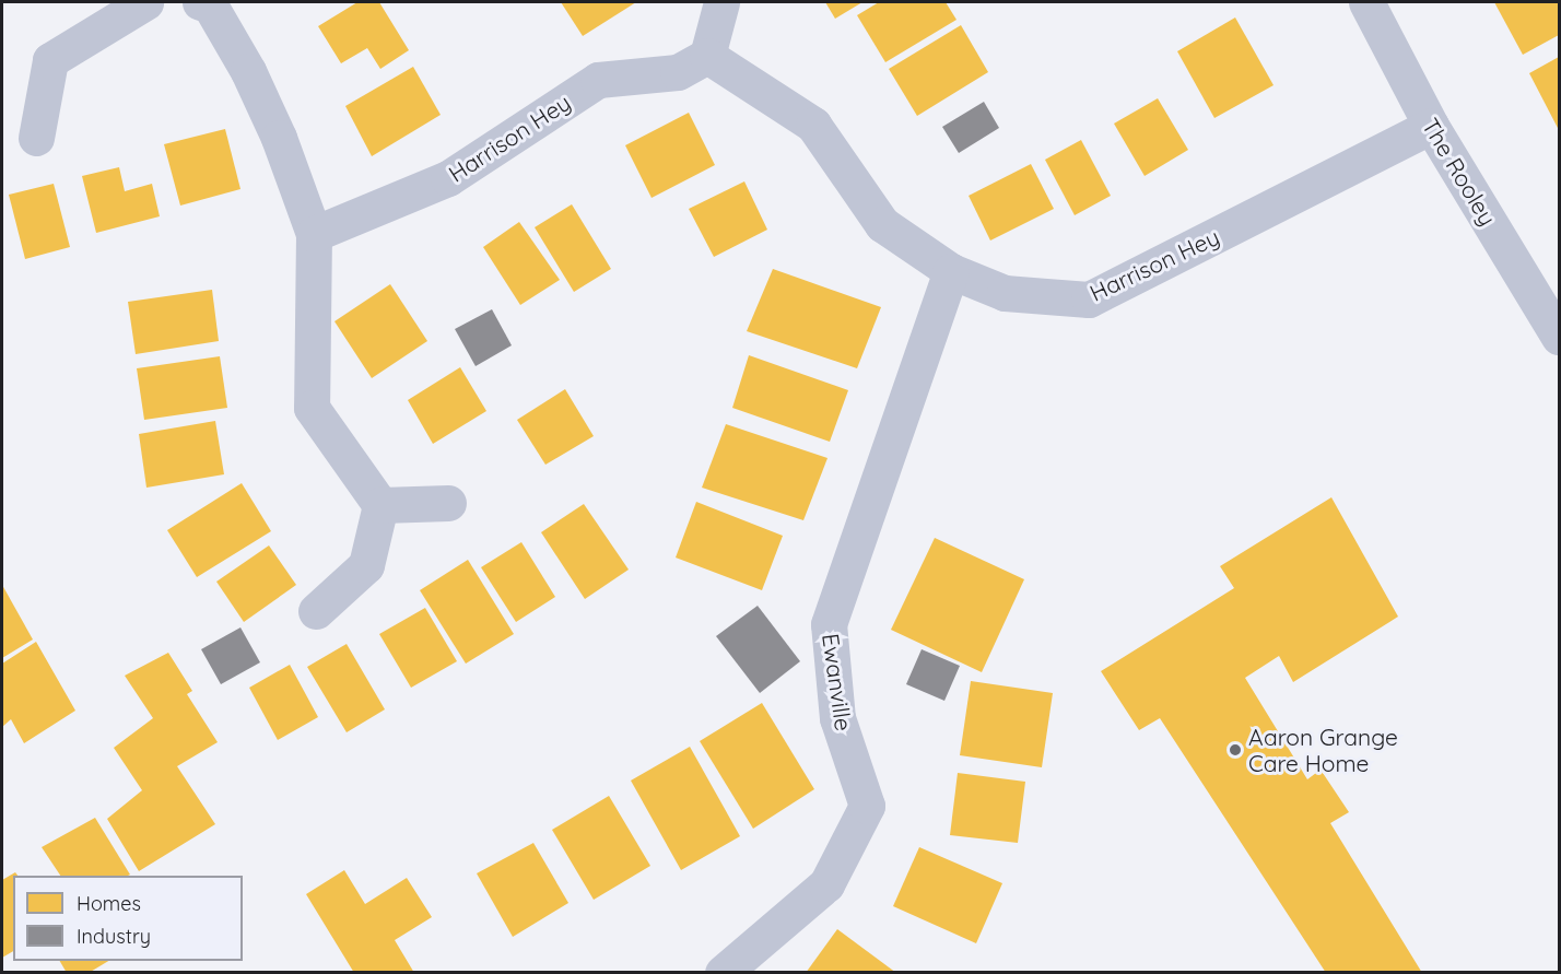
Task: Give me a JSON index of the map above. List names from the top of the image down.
{
  "streets": {
    "street": ["Harrison Hey", "The Rooley", "Ewanville"]
  },
  "crossings": [
    ["Harrison Hey", "The Rooley"],
    ["Harrison Hey", "Ewanville"]
  ],
  "places": ["Aaron Grange Care Home"],
  "legend": ["Homes", "Industry"]
}
